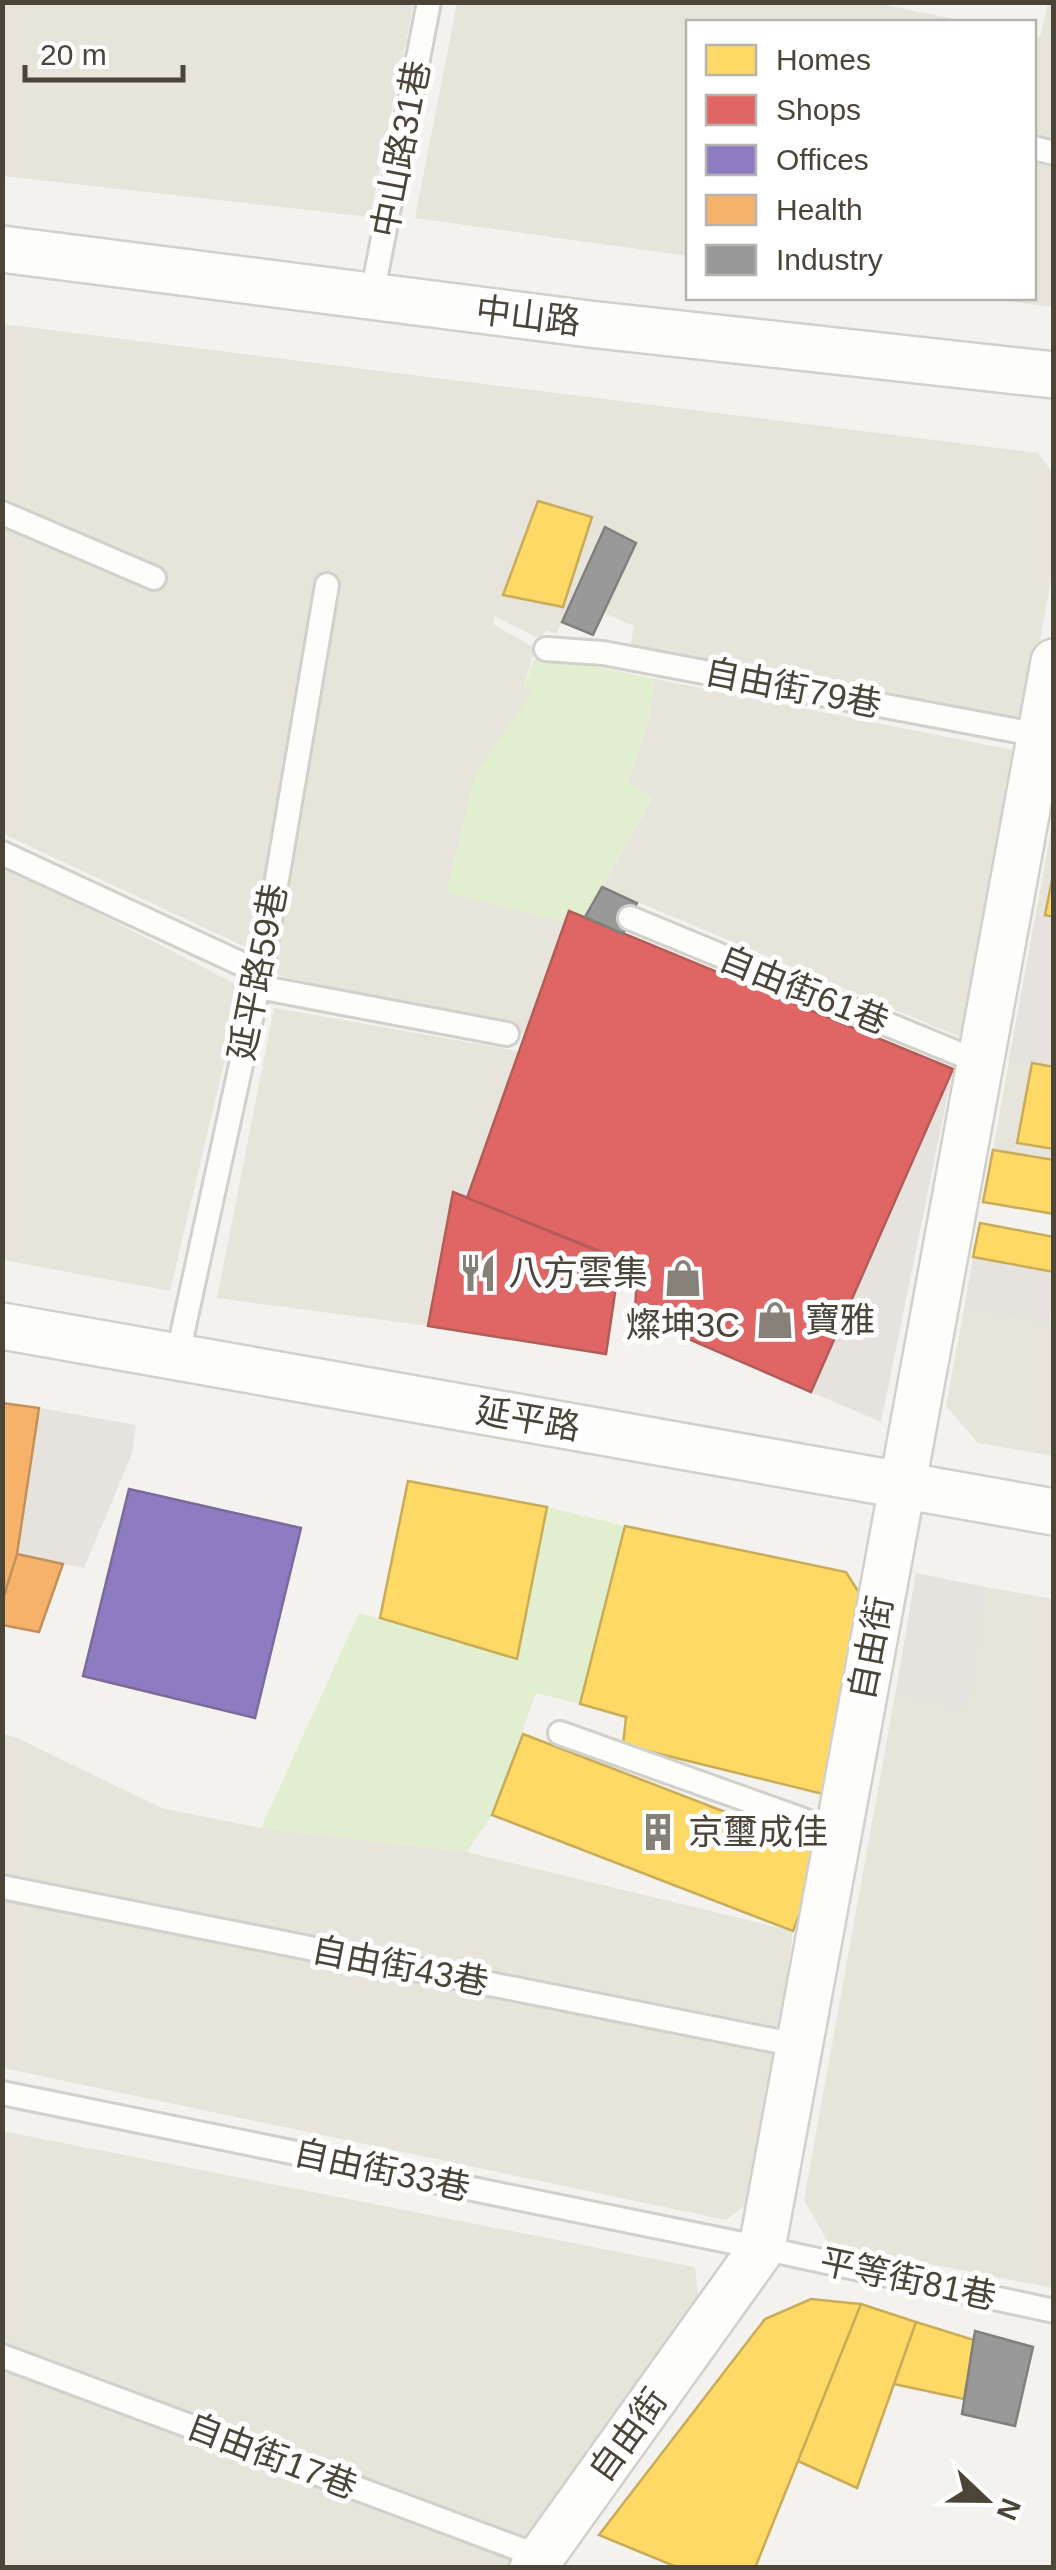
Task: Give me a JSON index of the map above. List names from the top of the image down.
{
  "streets": {
    "street": ["中山路", "延平路", "自由街"],
    "lane": [
      "中山路31巷",
      "自由街79巷",
      "延平路59巷",
      "自由街61巷",
      "自由街43巷",
      "自由街33巷",
      "平等街81巷",
      "自由街17巷"
    ]
  },
  "crossings": [
    ["中山路31巷", "中山路"],
    ["自由街79巷", "自由街"],
    ["延平路59巷", "延平路"],
    ["自由街61巷", "自由街"],
    ["延平路", "自由街"],
    ["自由街", "自由街43巷"],
    ["自由街", "自由街33巷"],
    ["自由街", "平等街81巷"],
    ["自由街", "自由街17巷"],
    ["自由街33巷", "平等街81巷"]
  ],
  "places": {
    "restaurant": ["八方雲集"],
    "shop": ["燦坤3C", "寶雅"],
    "building": ["京璽成佳"]
  },
  "legend": [
    "Homes",
    "Shops",
    "Offices",
    "Health",
    "Industry"
  ],
  "scale_bar": "20 m",
  "north": "right"
}
